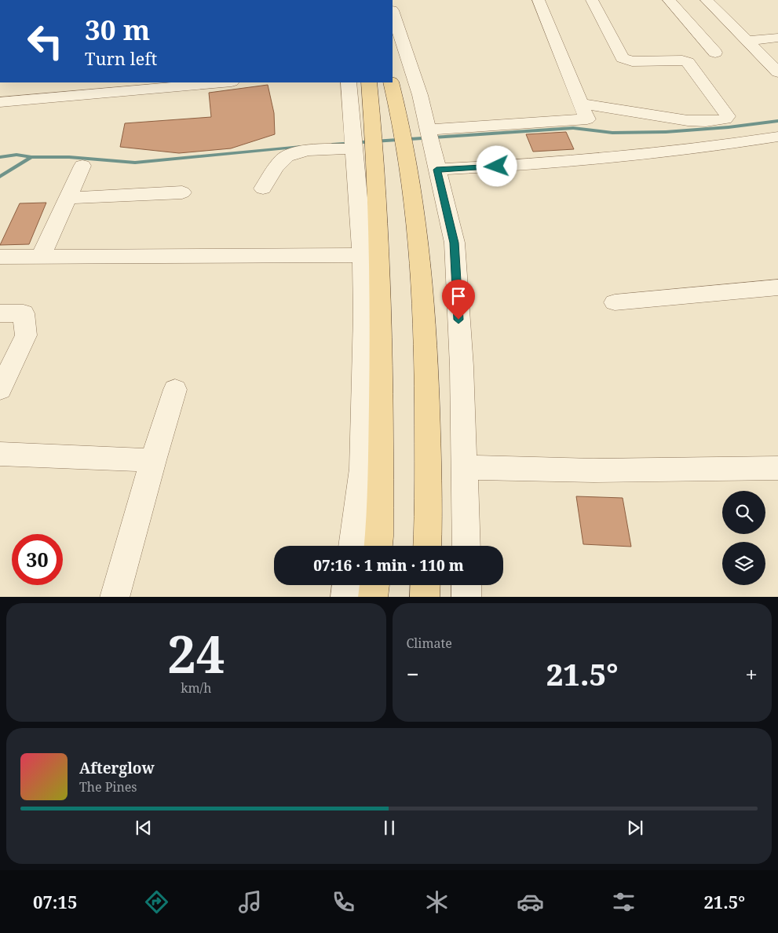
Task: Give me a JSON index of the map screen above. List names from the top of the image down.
{
  "page": {
    "turn": ["30 m", "Turn left"],
    "limit": "30",
    "trip": "07:16 · 1 min · 110 m",
    "tile": [
      ["24", "km/h"],
      "Climate"
    ],
    "heat": ["−", "21.5°", "+"],
    "song": ["Afterglow", "The Pines"],
    "tabs": ["07:15", "21.5°"]
  }
}
